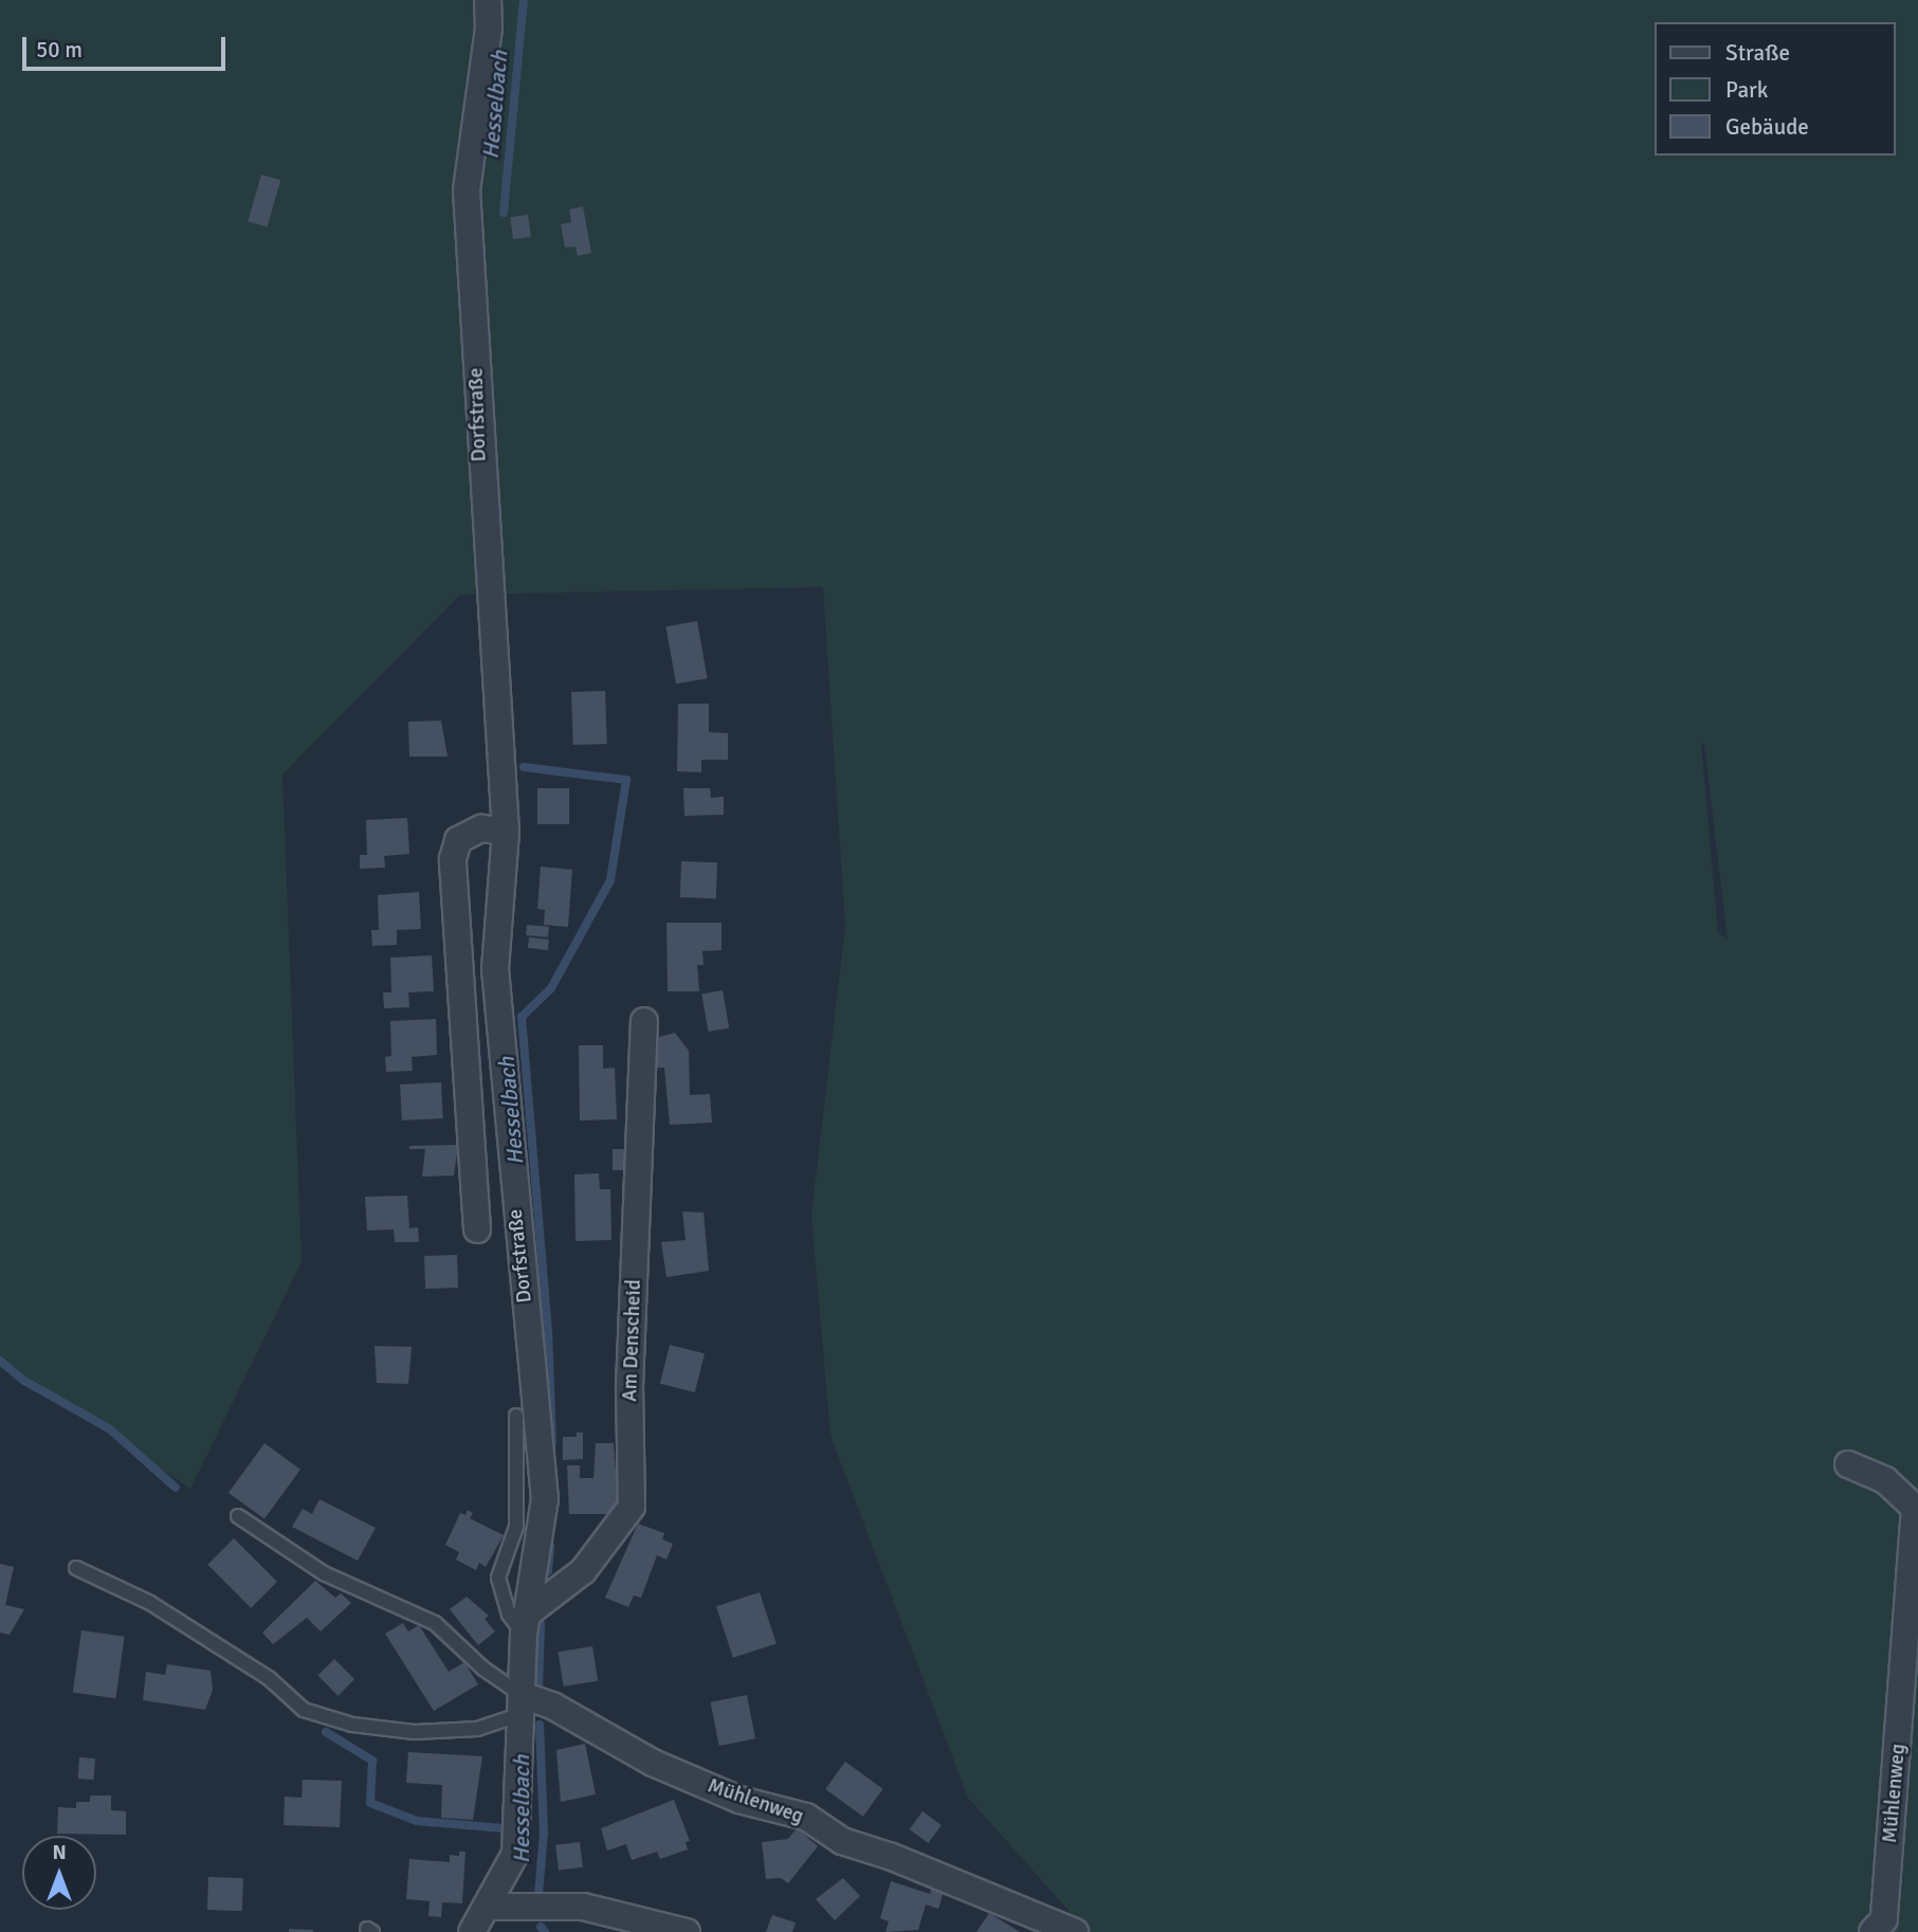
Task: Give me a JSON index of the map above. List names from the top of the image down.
{
  "streets": {
    "street": ["Dorfstraße", "Am Denscheid", "Mühlenweg"]
  },
  "crossings": [
    ["Dorfstraße", "Am Denscheid"],
    ["Dorfstraße", "Mühlenweg"]
  ],
  "water": ["Hesselbach"],
  "legend": ["Straße", "Park", "Gebäude"],
  "scale_bar": "50 m",
  "north": "top"
}
